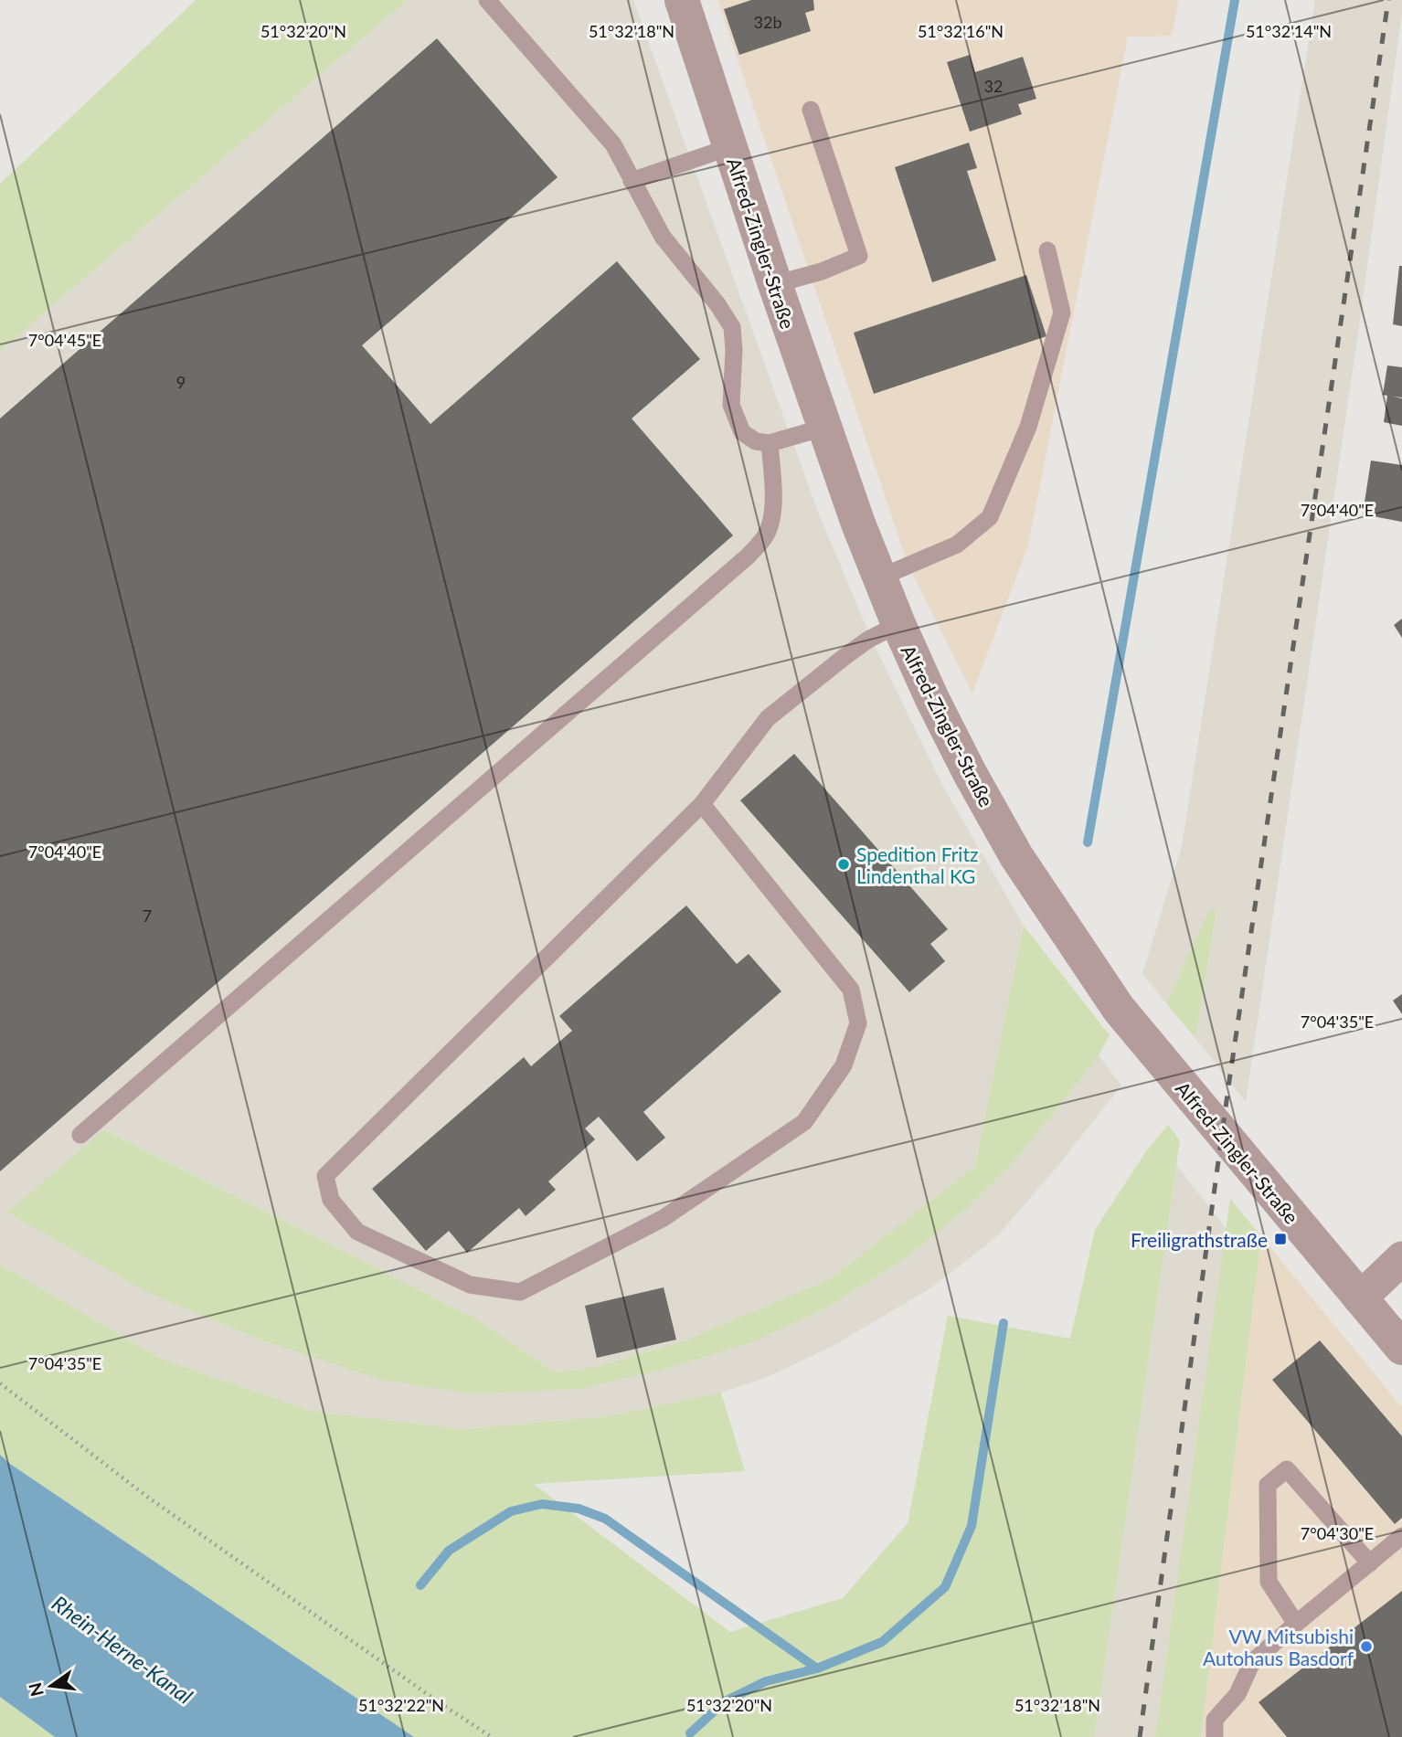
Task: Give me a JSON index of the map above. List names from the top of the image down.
{
  "streets": {
    "street": ["Alfred-Zingler-Straße"]
  },
  "water": ["Rhein-Herne-Kanal"],
  "places": {
    "other": ["Spedition Fritz Lindenthal KG", "VW Mitsubishi Autohaus Basdorf"],
    "transit": ["Freiligrathstraße"]
  },
  "house_numbers": [
    "32b",
    "32",
    "9",
    "7"
  ],
  "north": "left",
  "coordinates": [
    "51°32'20\"N",
    "51°32'18\"N",
    "51°32'16\"N",
    "51°32'14\"N",
    "7°04'45\"E",
    "7°04'40\"E",
    "7°04'35\"E",
    "7°04'30\"E",
    "51°32'22\"N"
  ]
}
